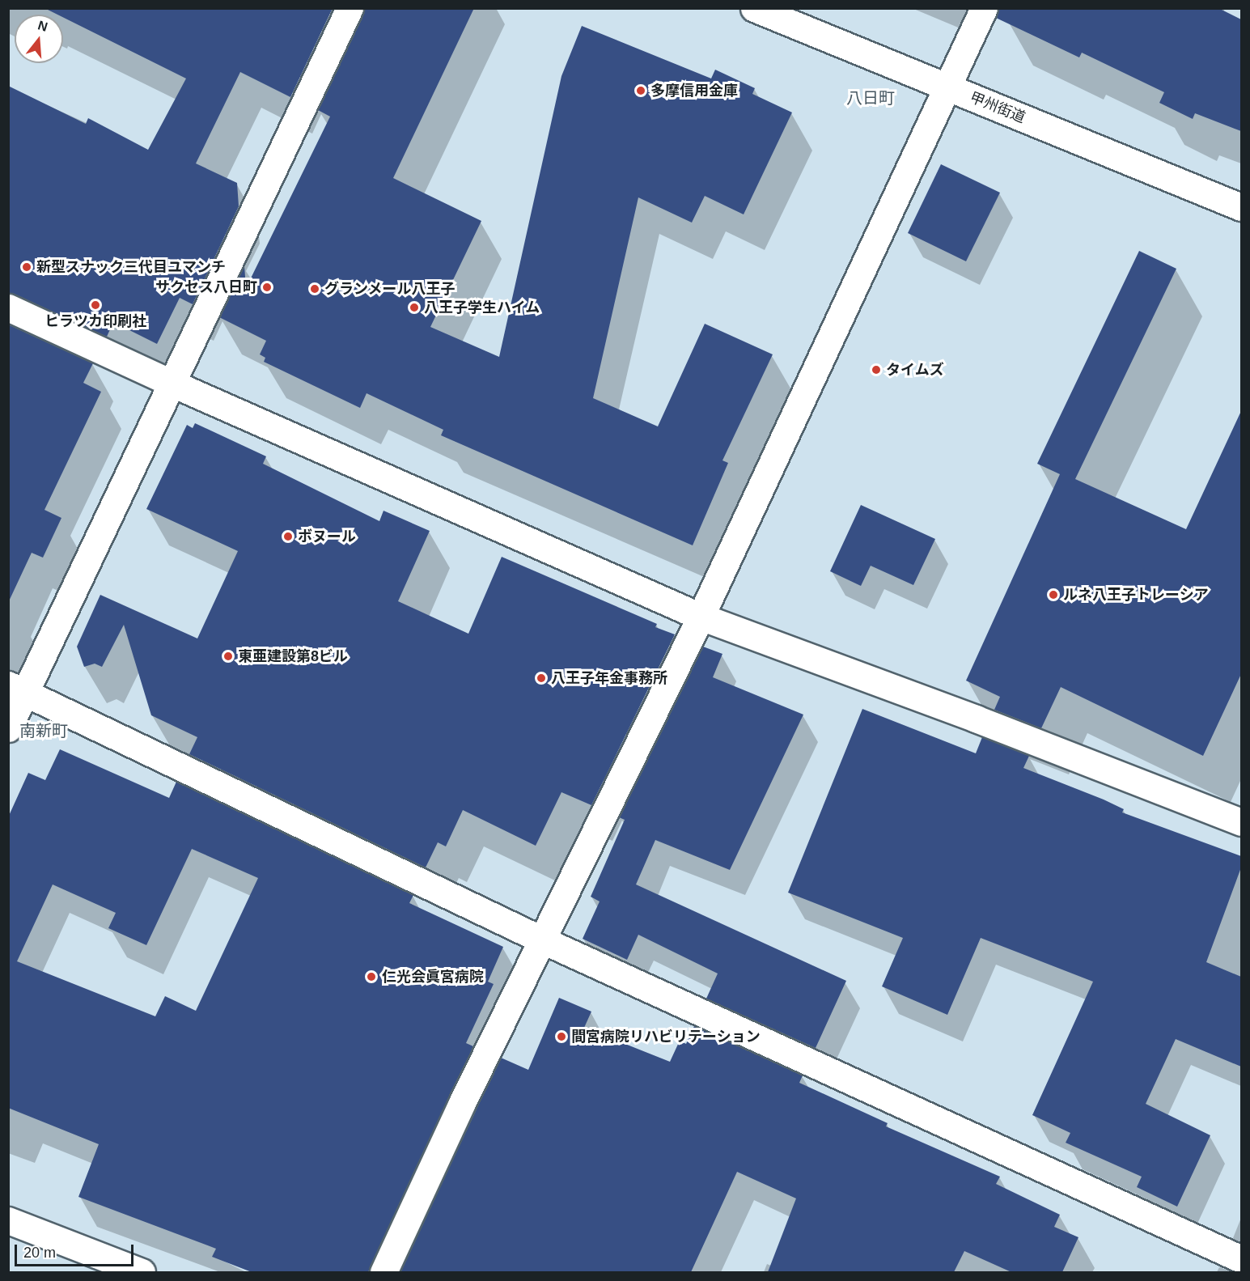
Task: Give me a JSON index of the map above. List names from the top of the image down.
{
  "streets": {
    "main road": ["甲州街道"]
  },
  "districts": ["八日町", "南新町"],
  "places": [
    "多摩信用金庫",
    "新型スナック三代目ユマンチ",
    "サクセス八日町",
    "グランメール八王子",
    "ヒラツカ印刷社",
    "八王子学生ハイム",
    "タイムズ",
    "ボヌール",
    "ルネ八王子トレーシア",
    "東亜建設第8ビル",
    "八王子年金事務所",
    "仁光会眞宮病院",
    "間宮病院リハビリテーション"
  ],
  "scale_bar": "20 m",
  "north": "top"
}
